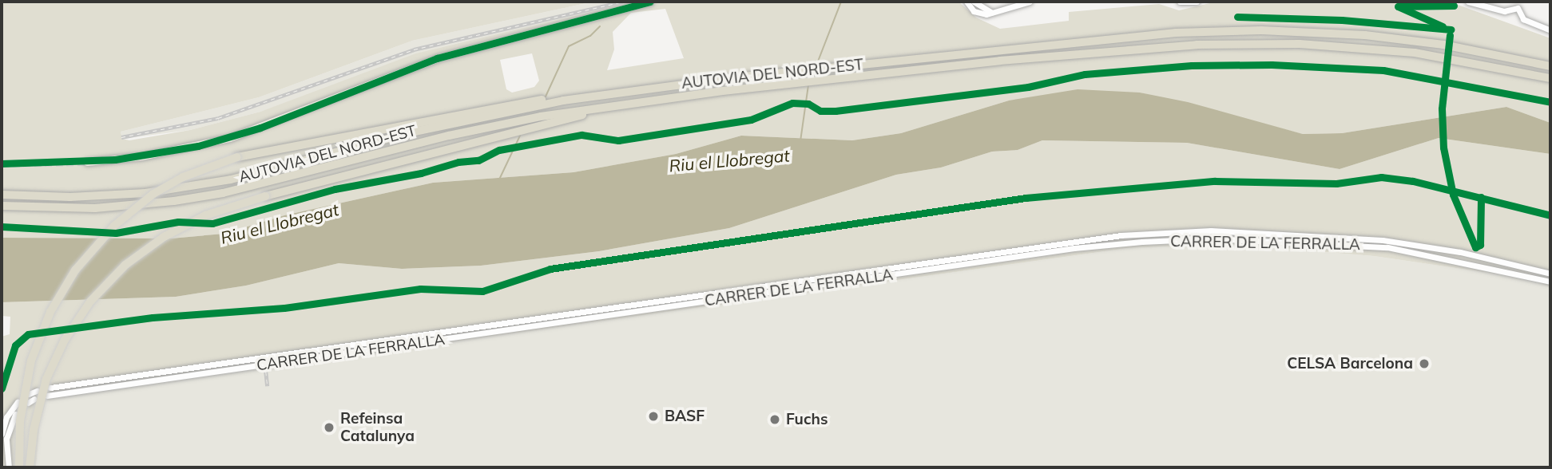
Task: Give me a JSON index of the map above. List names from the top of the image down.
{
  "streets": {
    "highway": ["AUTOVIA DEL NORD-EST"],
    "street": ["CARRER DE LA FERRALLA"]
  },
  "water": ["Riu el Llobregat"],
  "places": [
    "CELSA Barcelona",
    "BASF",
    "Fuchs",
    "Refeinsa Catalunya"
  ]
}
